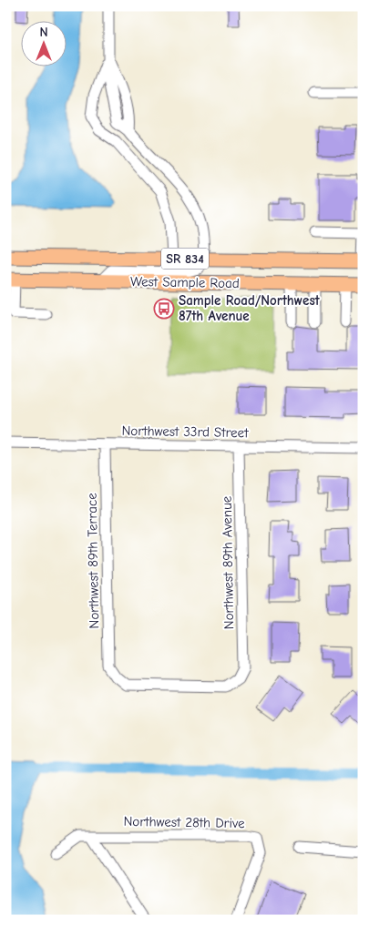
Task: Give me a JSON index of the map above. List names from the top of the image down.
{
  "streets": {
    "main road": ["SR 834", "West Sample Road"],
    "street": [
      "Northwest 33rd Street",
      "Northwest 89th Terrace",
      "Northwest 89th Avenue",
      "Northwest 28th Drive"
    ]
  },
  "crossings": [
    ["Northwest 33rd Street", "Northwest 89th Terrace"],
    ["Northwest 33rd Street", "Northwest 89th Avenue"],
    ["Northwest 89th Terrace", "Northwest 89th Avenue"]
  ],
  "places": {
    "bus stop": ["Sample Road/Northwest 87th Avenue"]
  },
  "north": "top"
}
